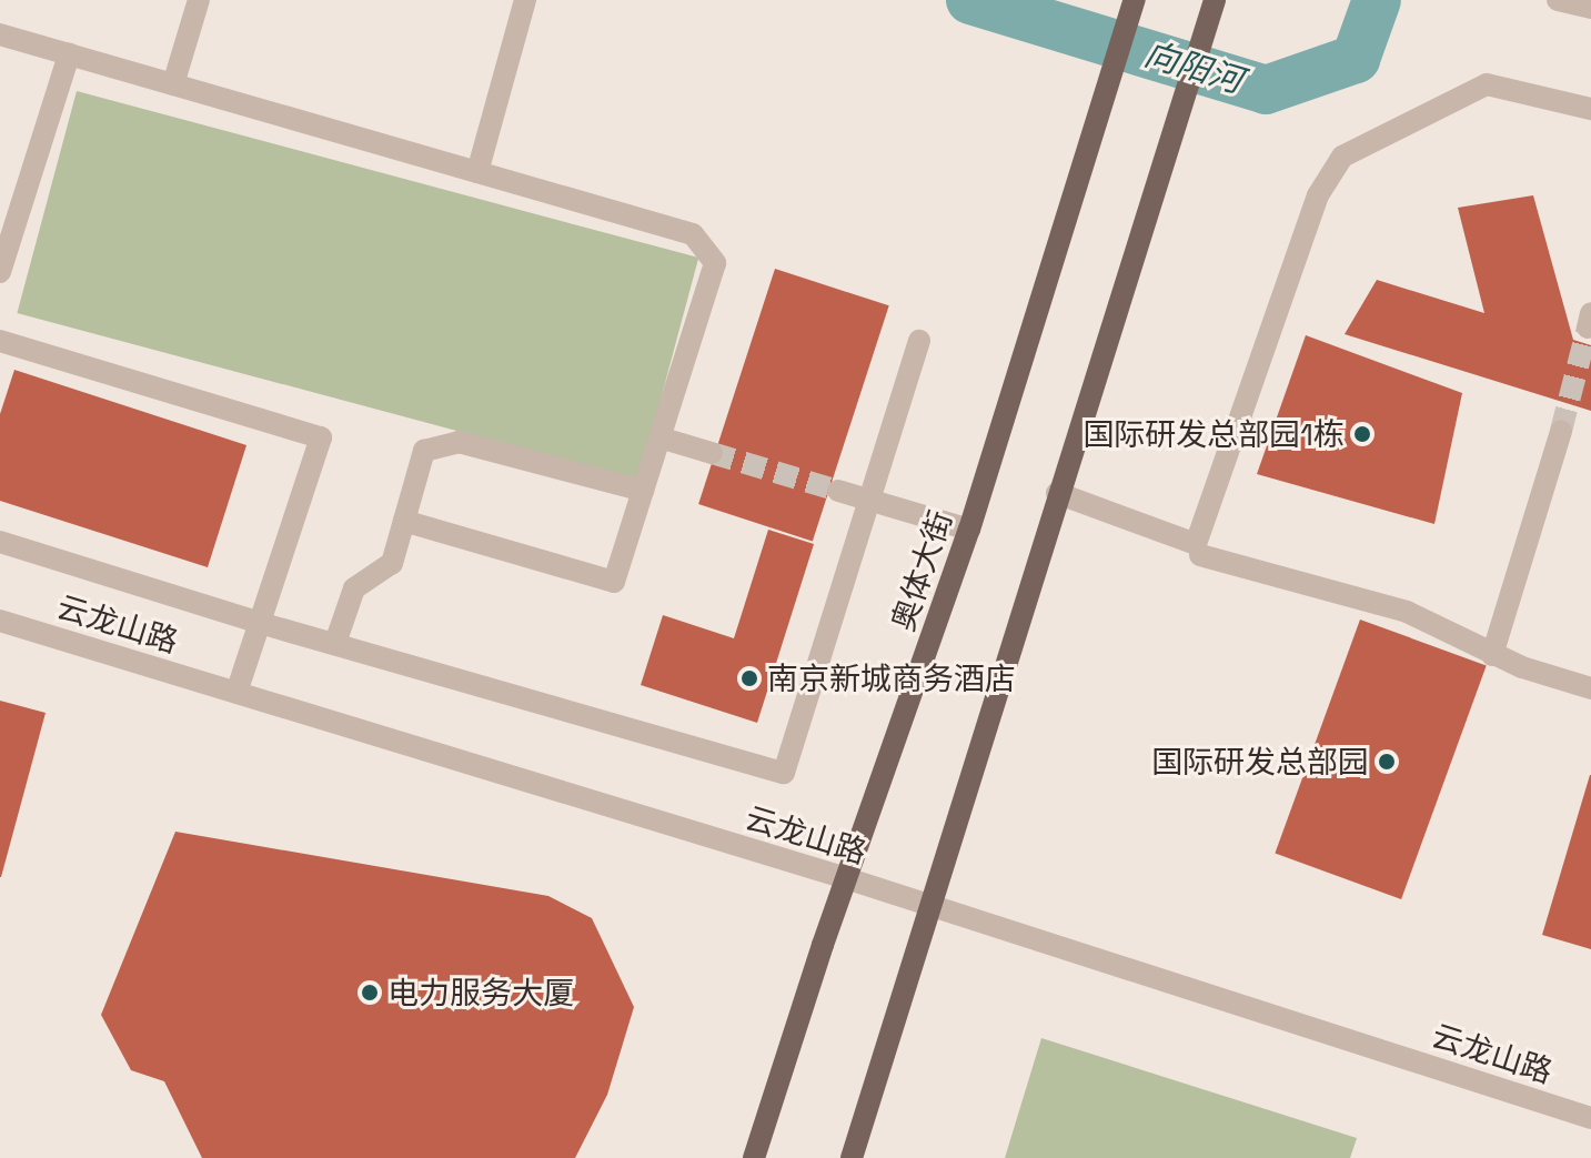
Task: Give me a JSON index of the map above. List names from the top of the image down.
{
  "streets": {
    "main road": ["奥体大街"],
    "street": ["云龙山路"]
  },
  "crossings": [
    ["奥体大街", "云龙山路"]
  ],
  "water": ["向阳河"],
  "places": [
    "国际研发总部园1栋",
    "南京新城商务酒店",
    "国际研发总部园",
    "电力服务大厦"
  ]
}
